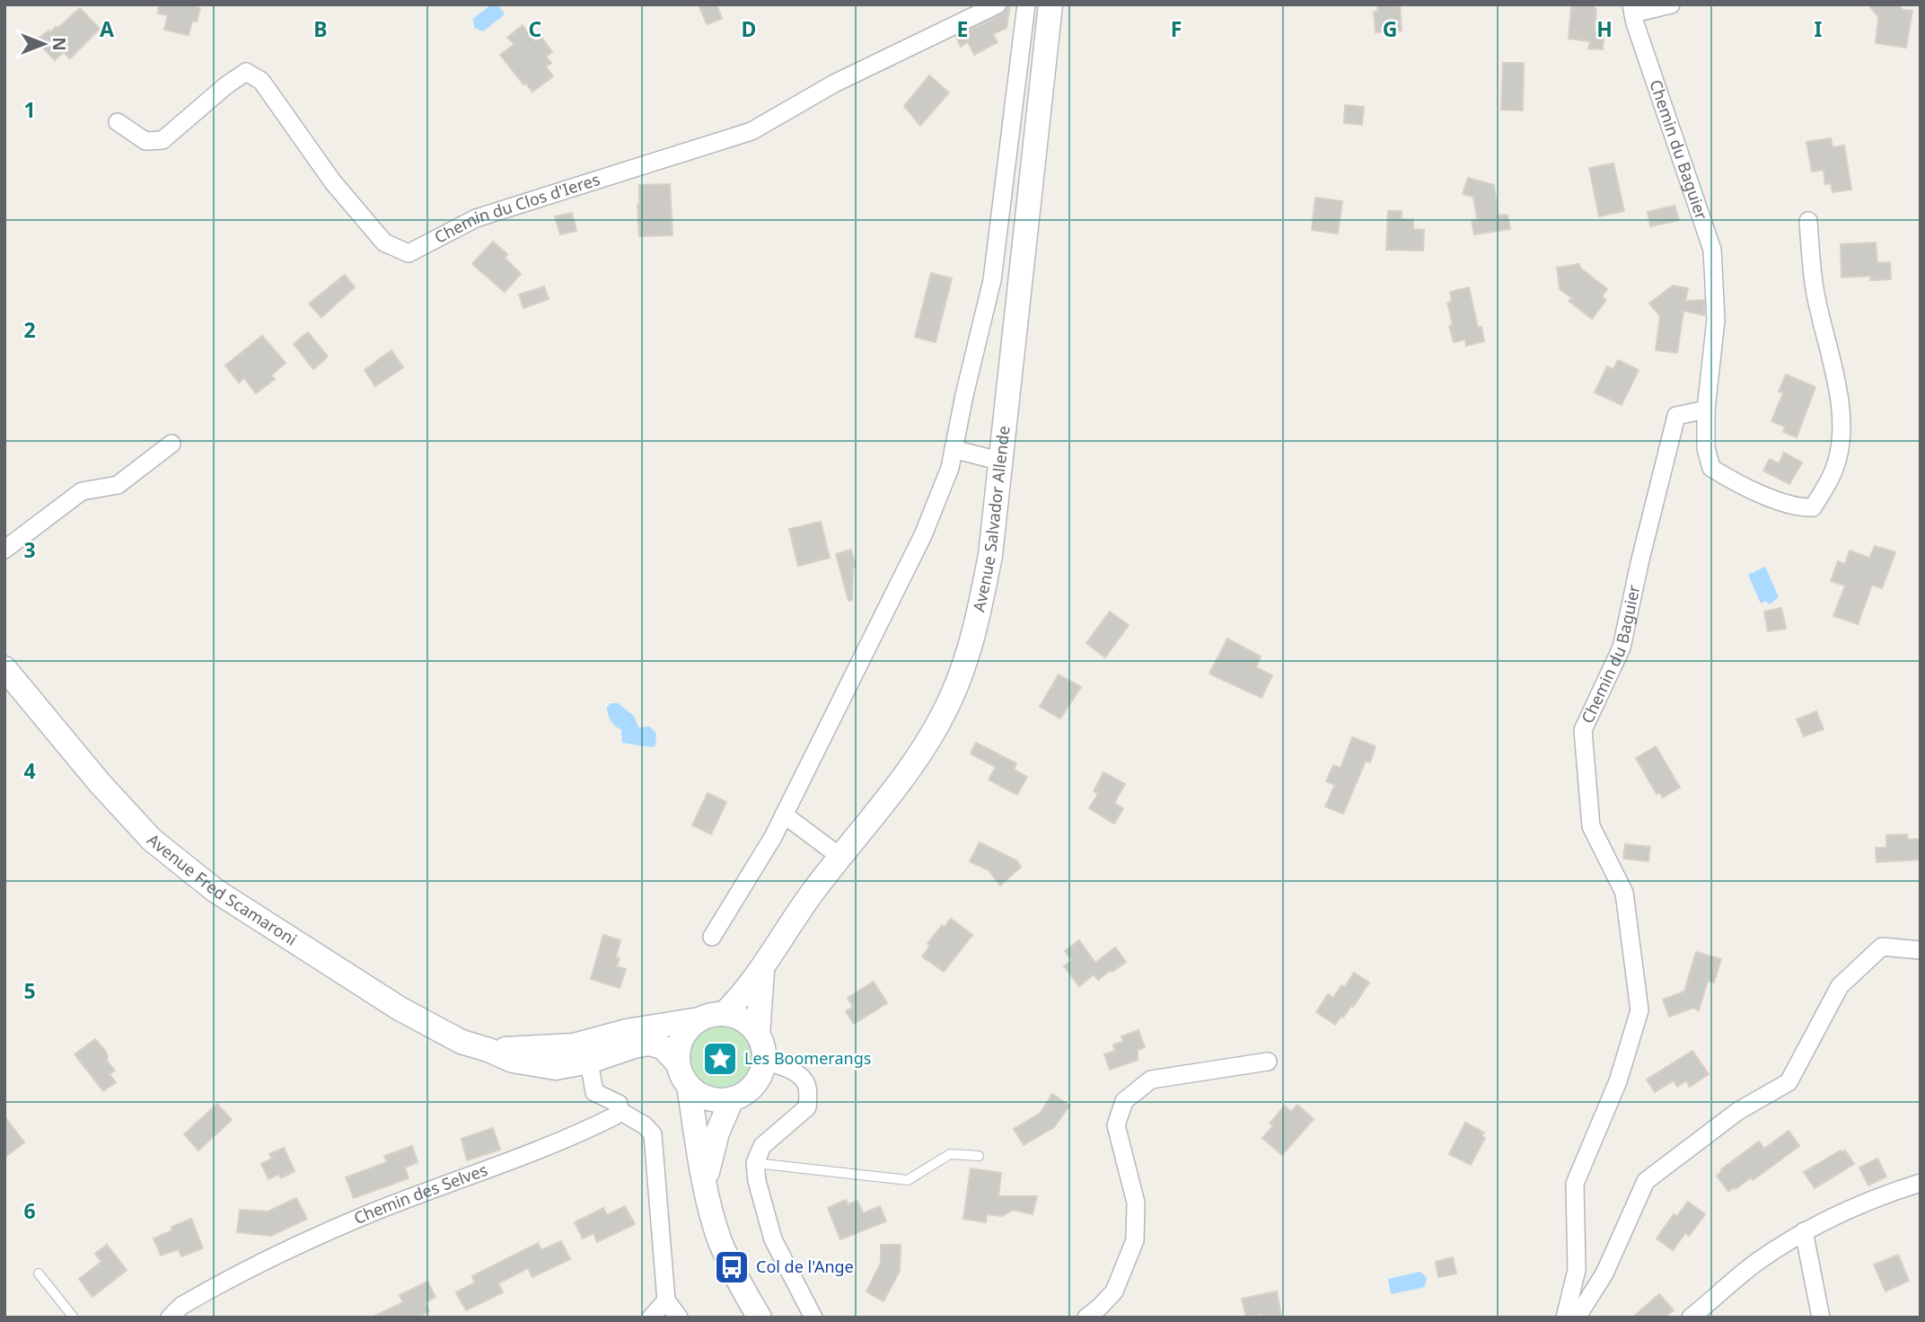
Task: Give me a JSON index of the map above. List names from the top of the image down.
{
  "streets": {
    "main road": ["Avenue Salvador Allende", "Avenue Fred Scamaroni"],
    "street": ["Chemin du Baguier", "Chemin du Clos d'Ieres", "Chemin des Selves"]
  },
  "crossings": [
    ["Avenue Salvador Allende", "Avenue Fred Scamaroni"]
  ],
  "places": {
    "place": ["Les Boomerangs"],
    "bus stop": ["Col de l'Ange"]
  },
  "north": "right",
  "grid": {
    "columns": [
      "A",
      "B",
      "C",
      "D",
      "E",
      "F",
      "G",
      "H",
      "I"
    ],
    "rows": [
      "1",
      "2",
      "3",
      "4",
      "5",
      "6"
    ]
  }
}
